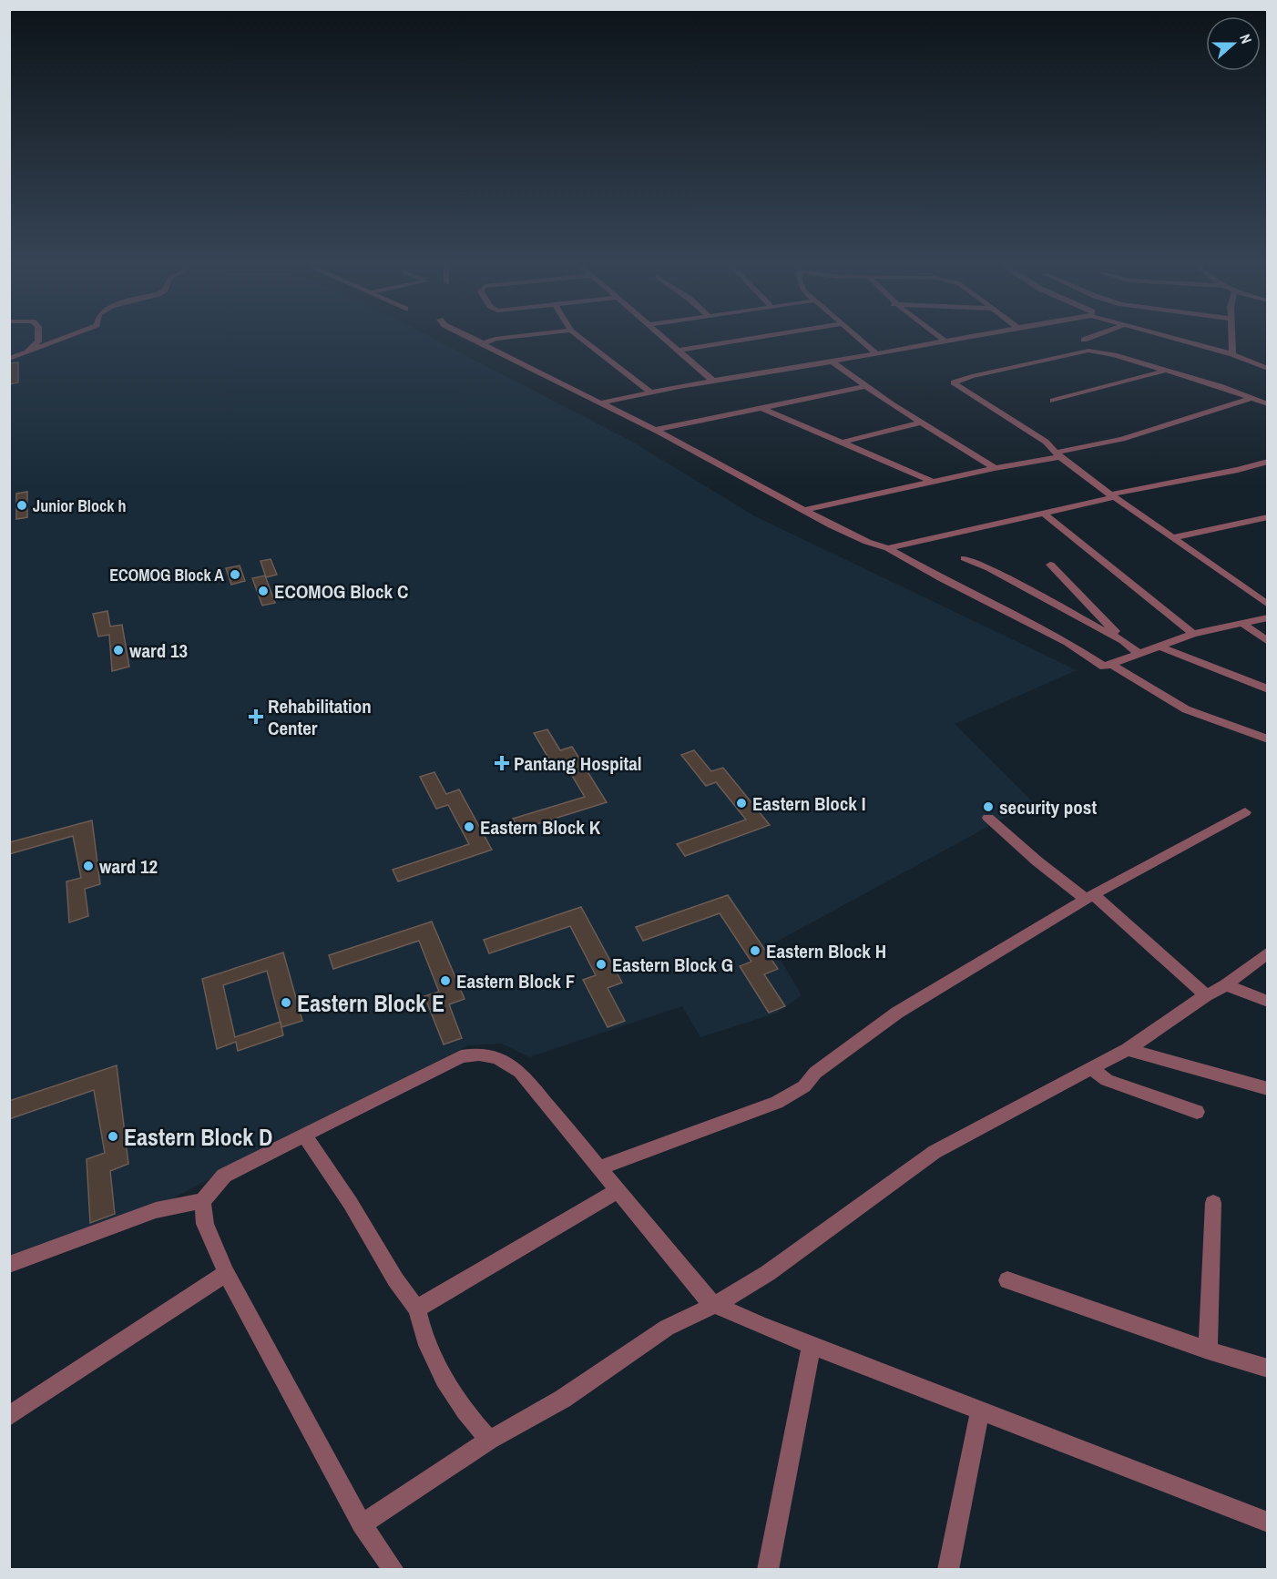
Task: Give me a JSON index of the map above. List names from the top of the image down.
{
  "places": {
    "other": [
      "Junior Block h",
      "ECOMOG Block A",
      "ECOMOG Block C",
      "ward 13",
      "Eastern Block I",
      "security post",
      "Eastern Block K",
      "ward 12",
      "Eastern Block H",
      "Eastern Block G",
      "Eastern Block F",
      "Eastern Block E",
      "Eastern Block D"
    ],
    "health": ["Rehabilitation Center", "Pantang Hospital"]
  },
  "north": "right"
}
